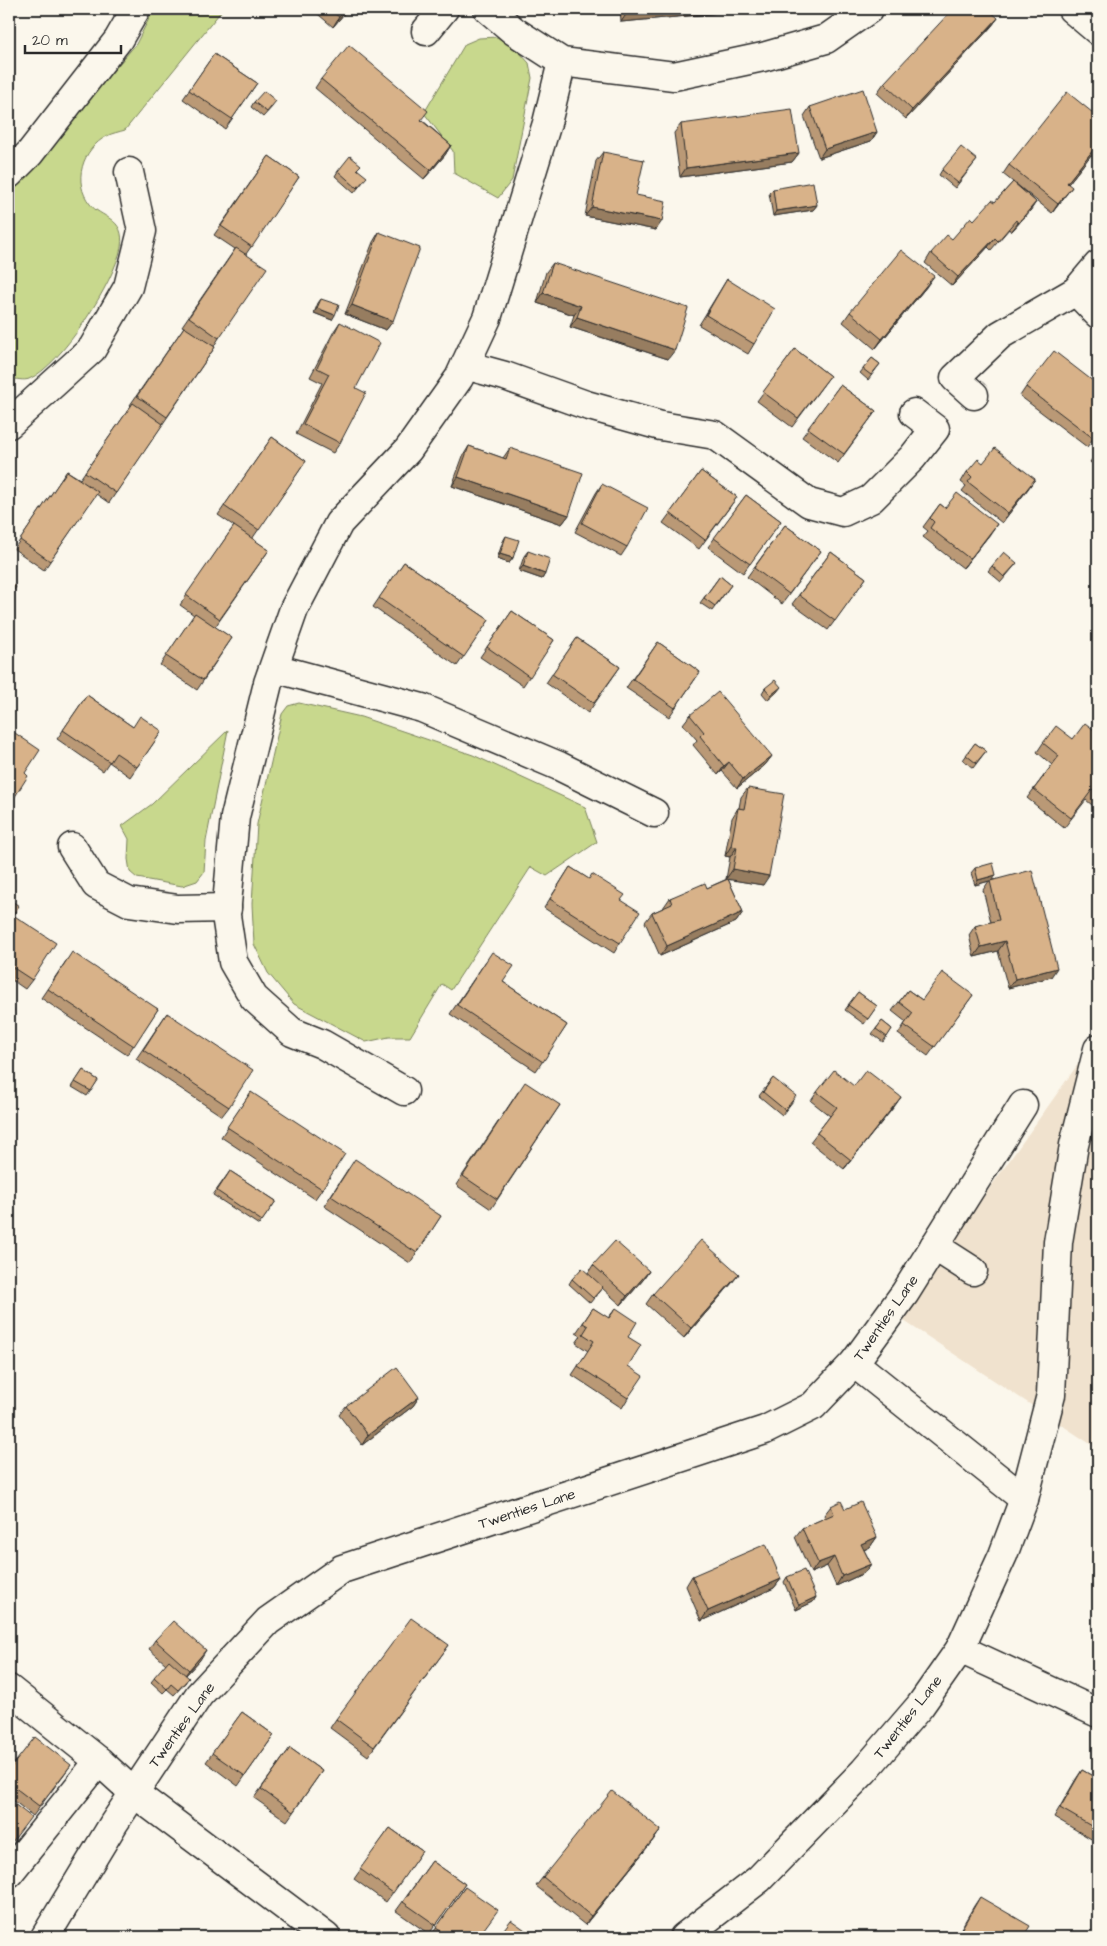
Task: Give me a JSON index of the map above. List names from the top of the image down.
{
  "streets": {
    "street": ["Twenties Lane"]
  },
  "scale_bar": "20 m"
}
